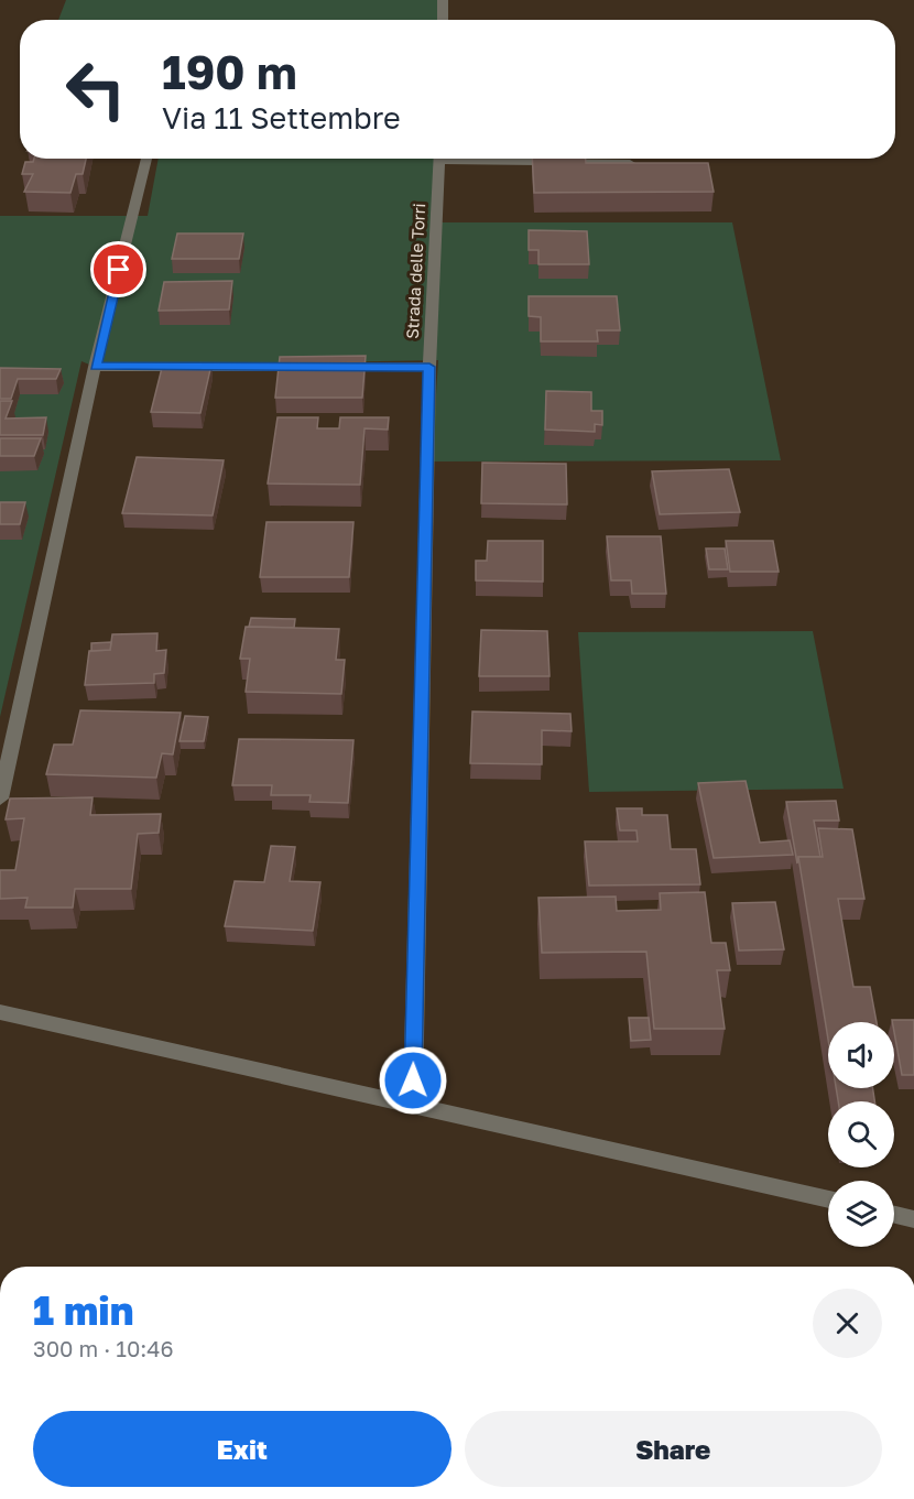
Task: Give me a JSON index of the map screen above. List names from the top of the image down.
{
  "streets": {
    "street": ["Strada delle Torri"]
  },
  "page": {
    "turn": ["190 m", "Via 11 Settembre"],
    "heading": ["1 min", "300 m · 10:46"],
    "buttons": ["Exit", "Share"]
  }
}
